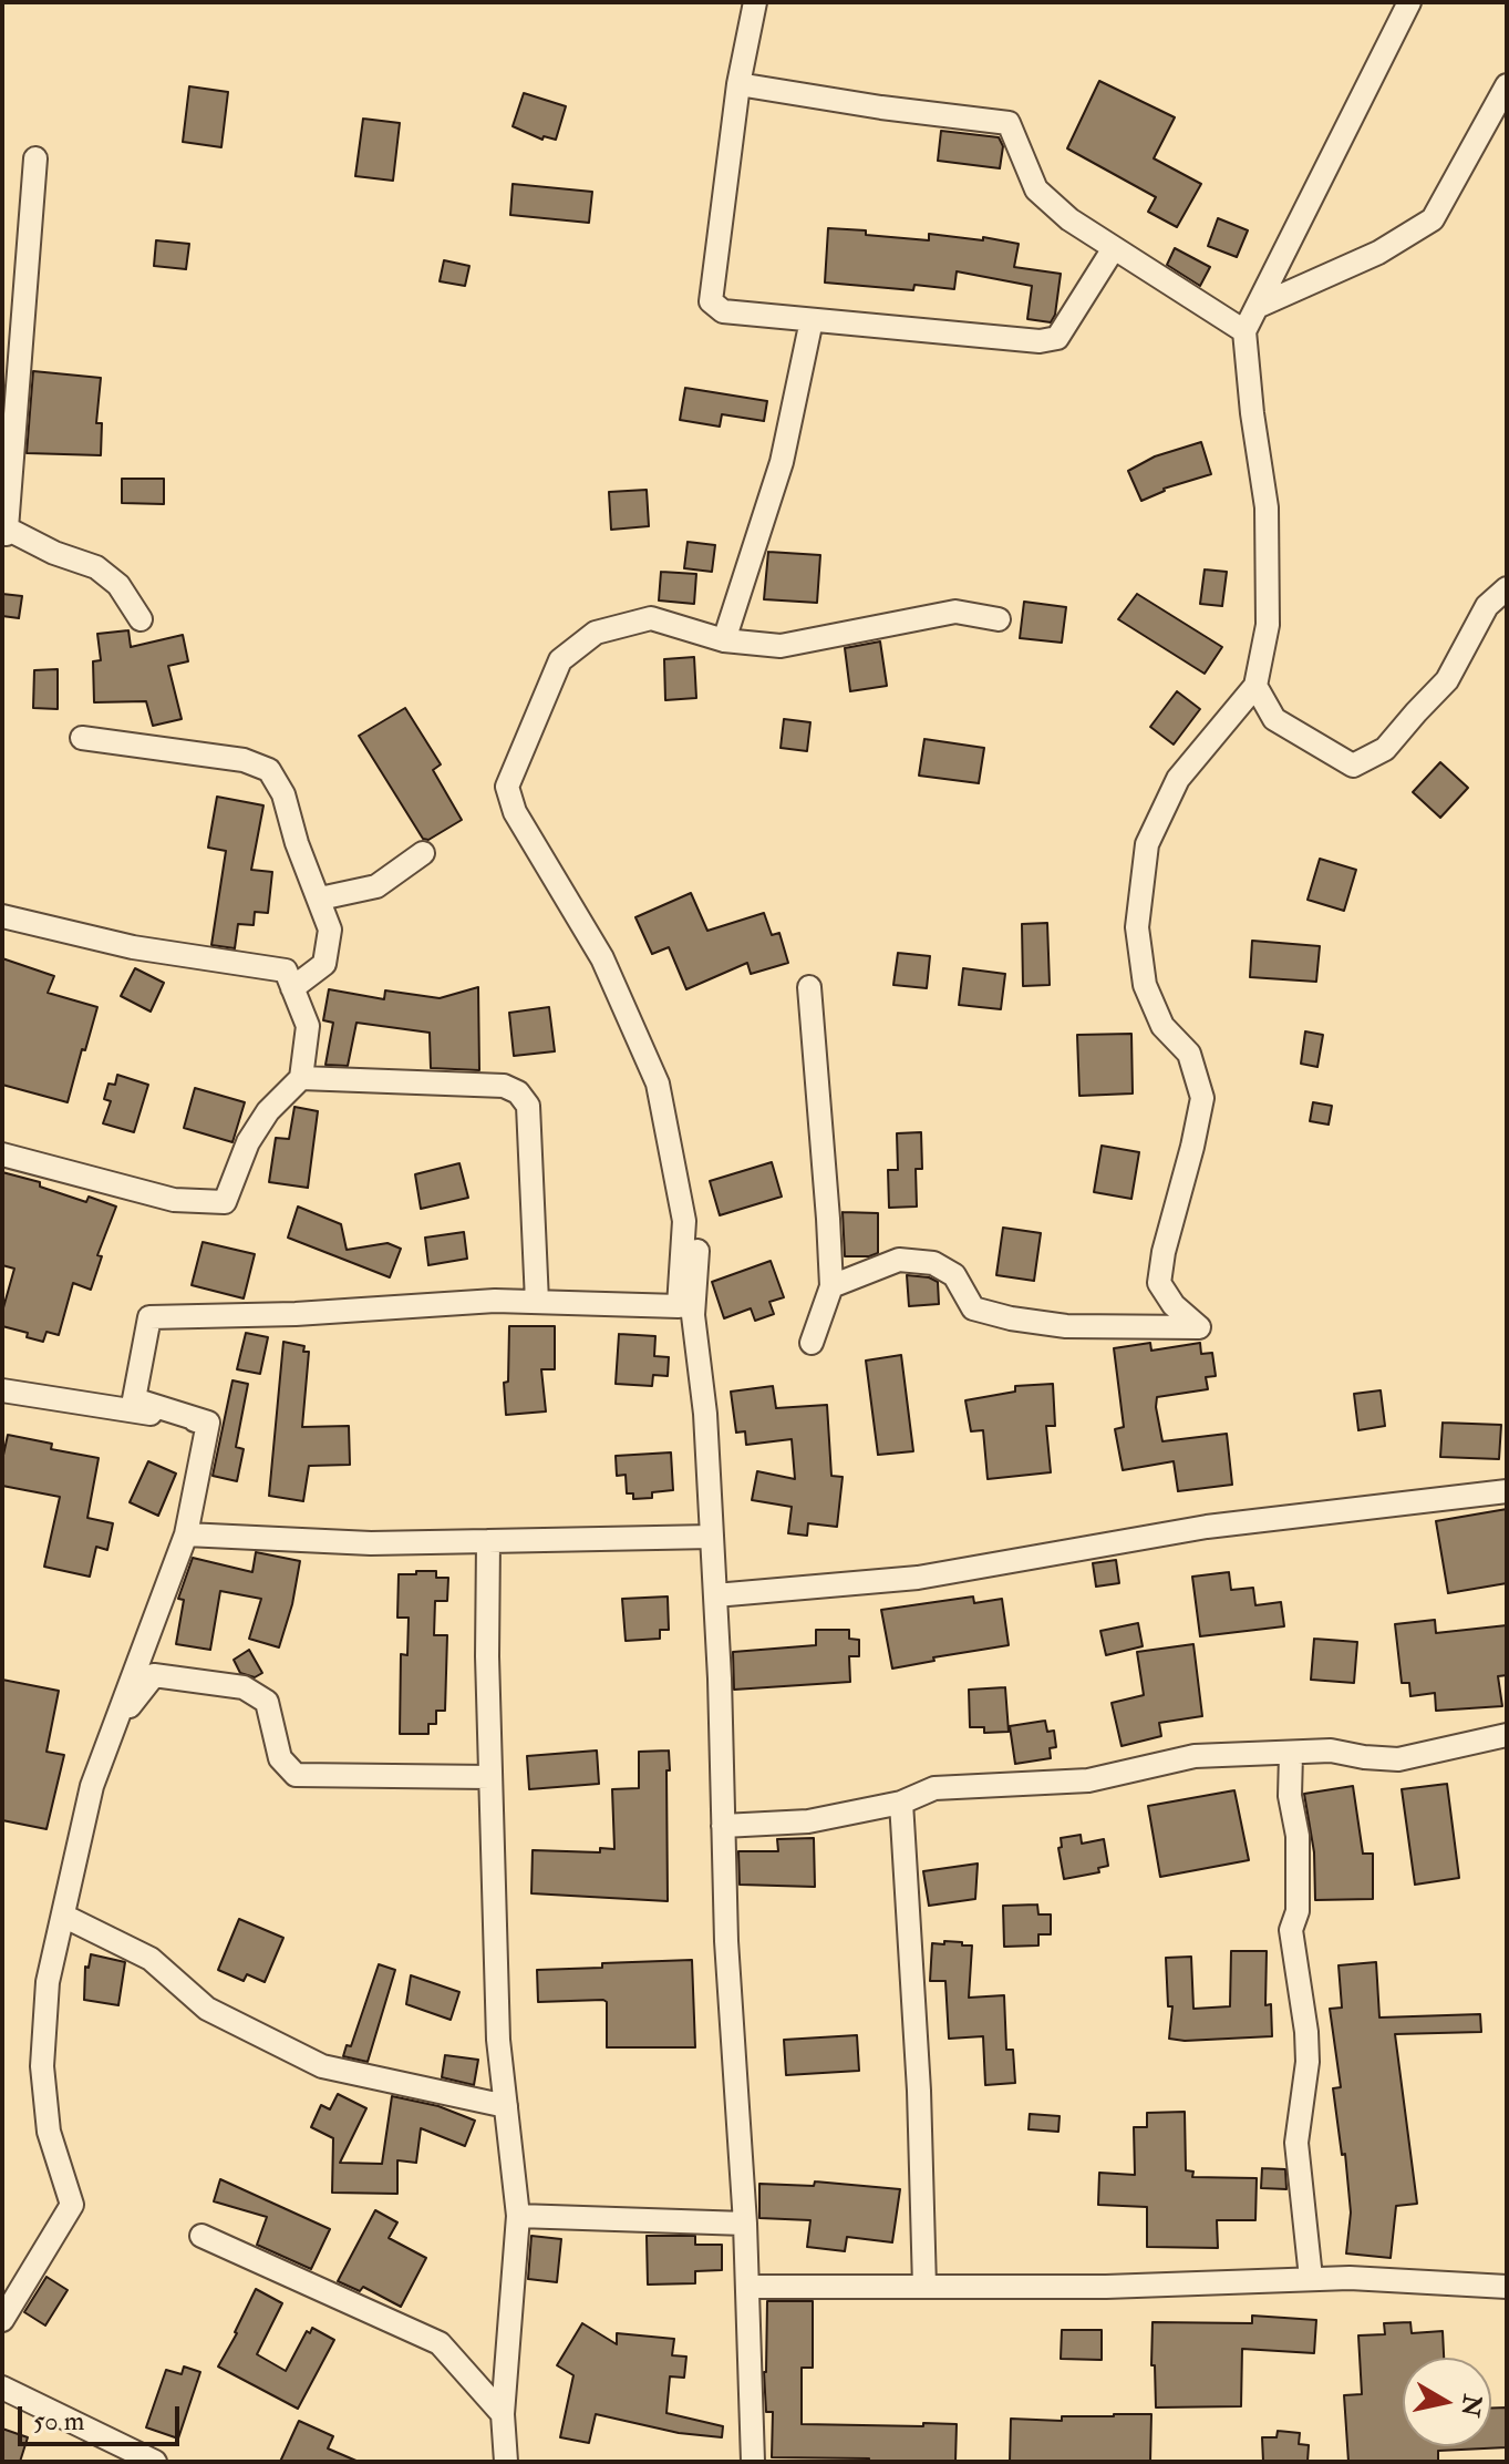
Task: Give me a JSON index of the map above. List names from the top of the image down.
{
  "scale_bar": "50 m",
  "north": "right"
}
